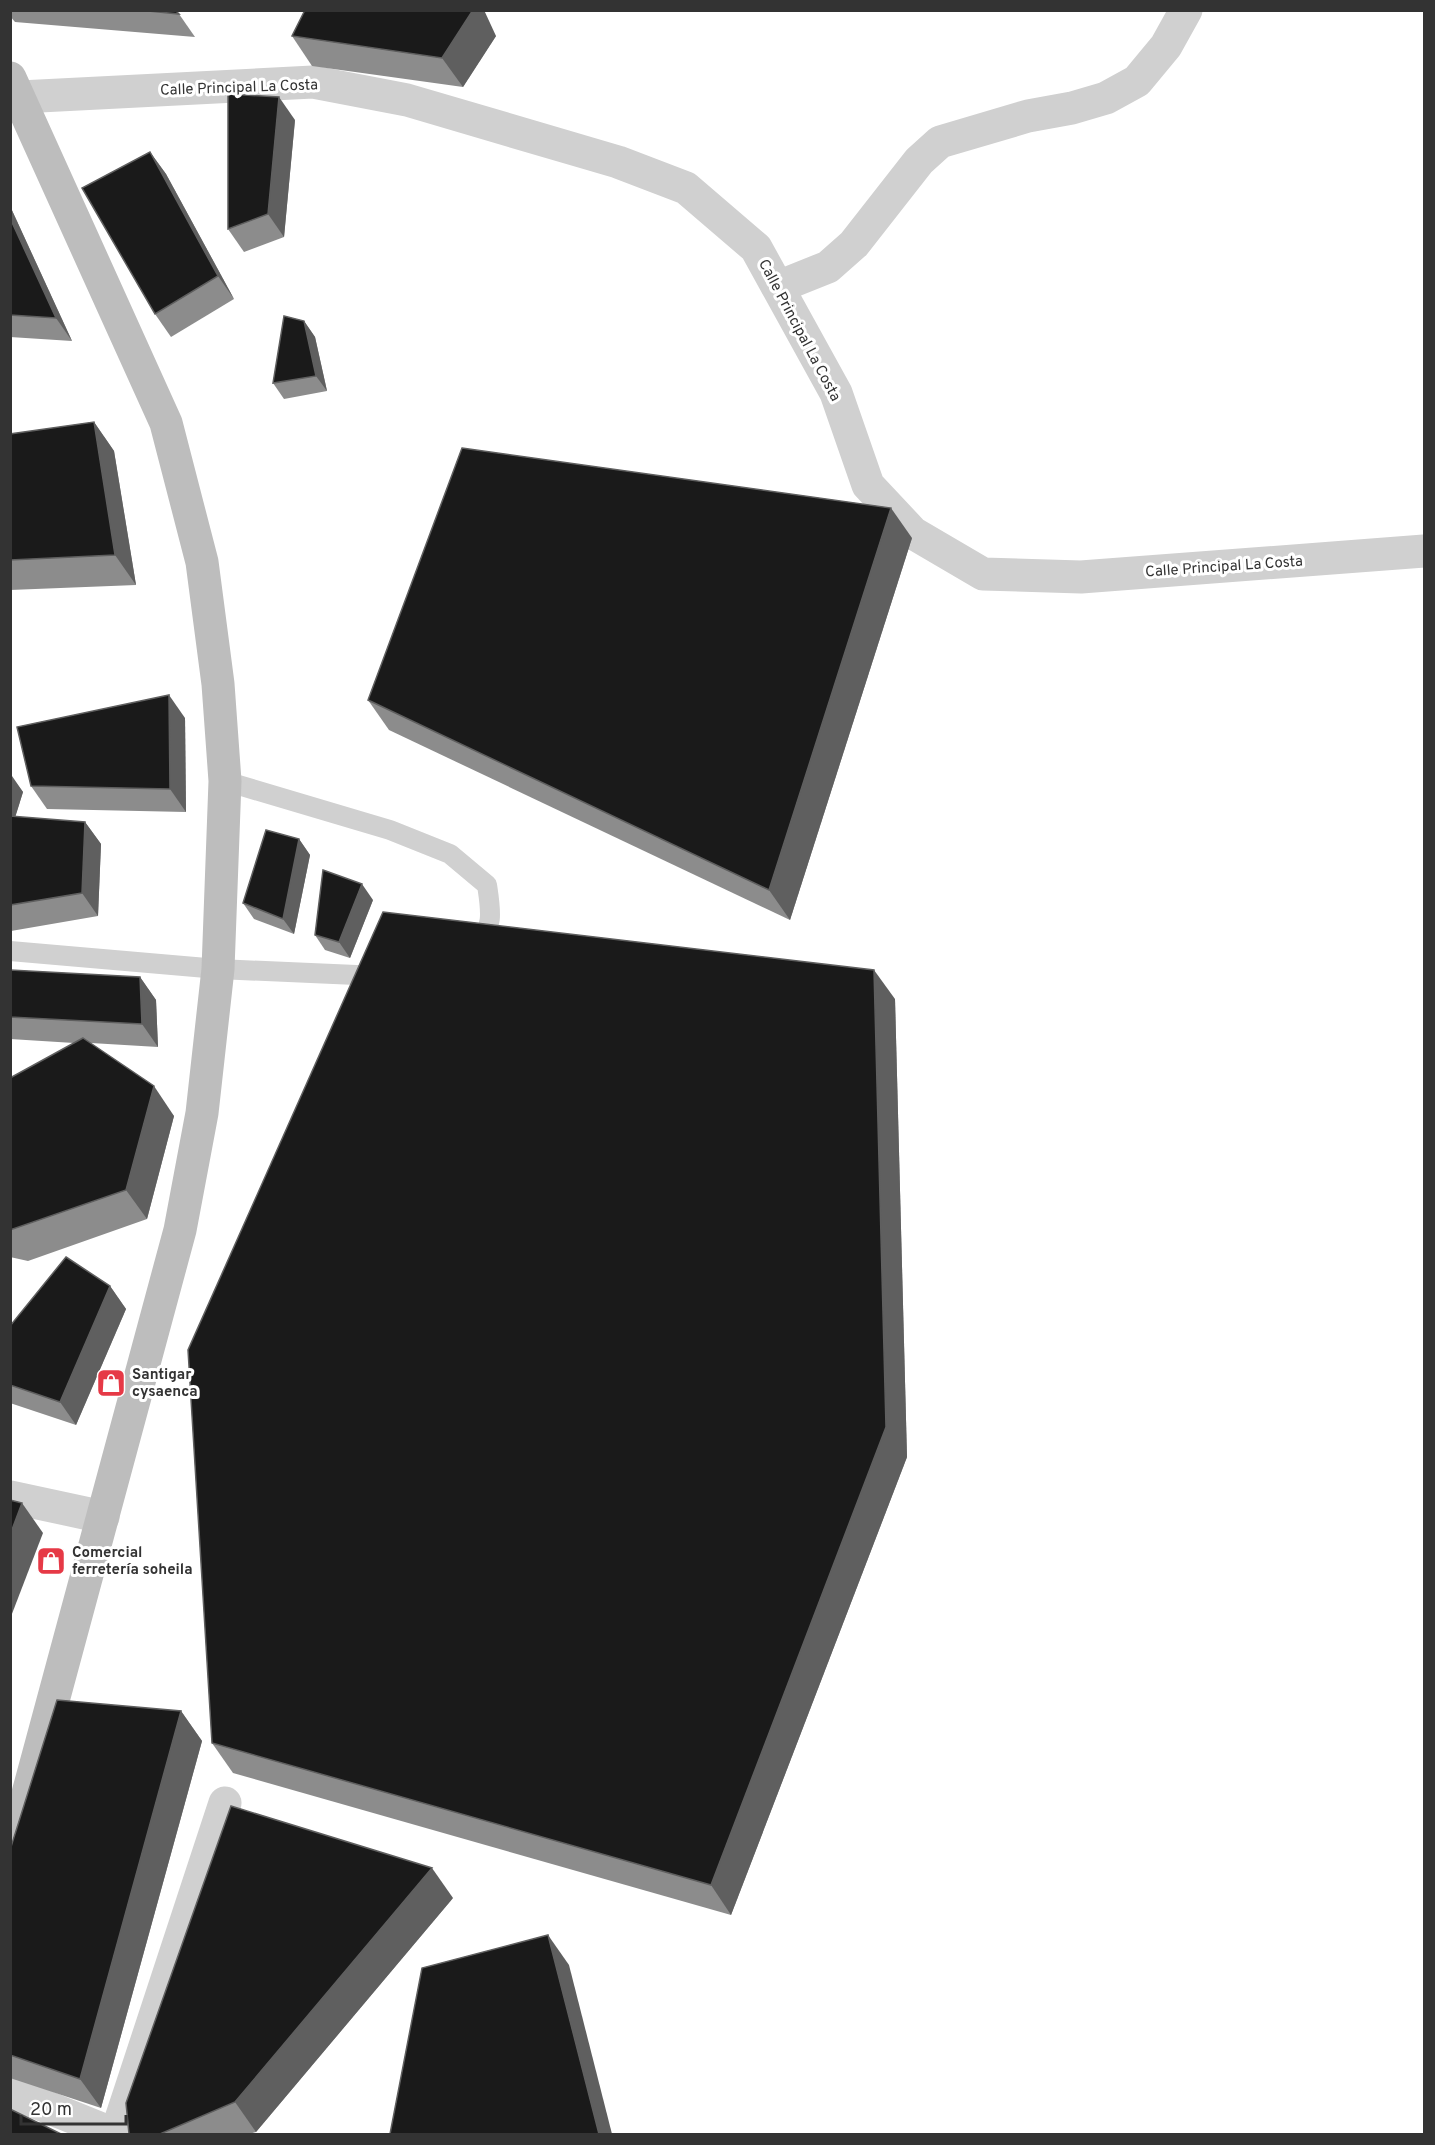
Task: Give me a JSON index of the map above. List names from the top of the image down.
{
  "streets": {
    "street": ["Calle Principal La Costa"]
  },
  "places": {
    "shop": ["Santigar cysaenca", "Comercial ferretería soheila"]
  },
  "scale_bar": "20 m"
}
